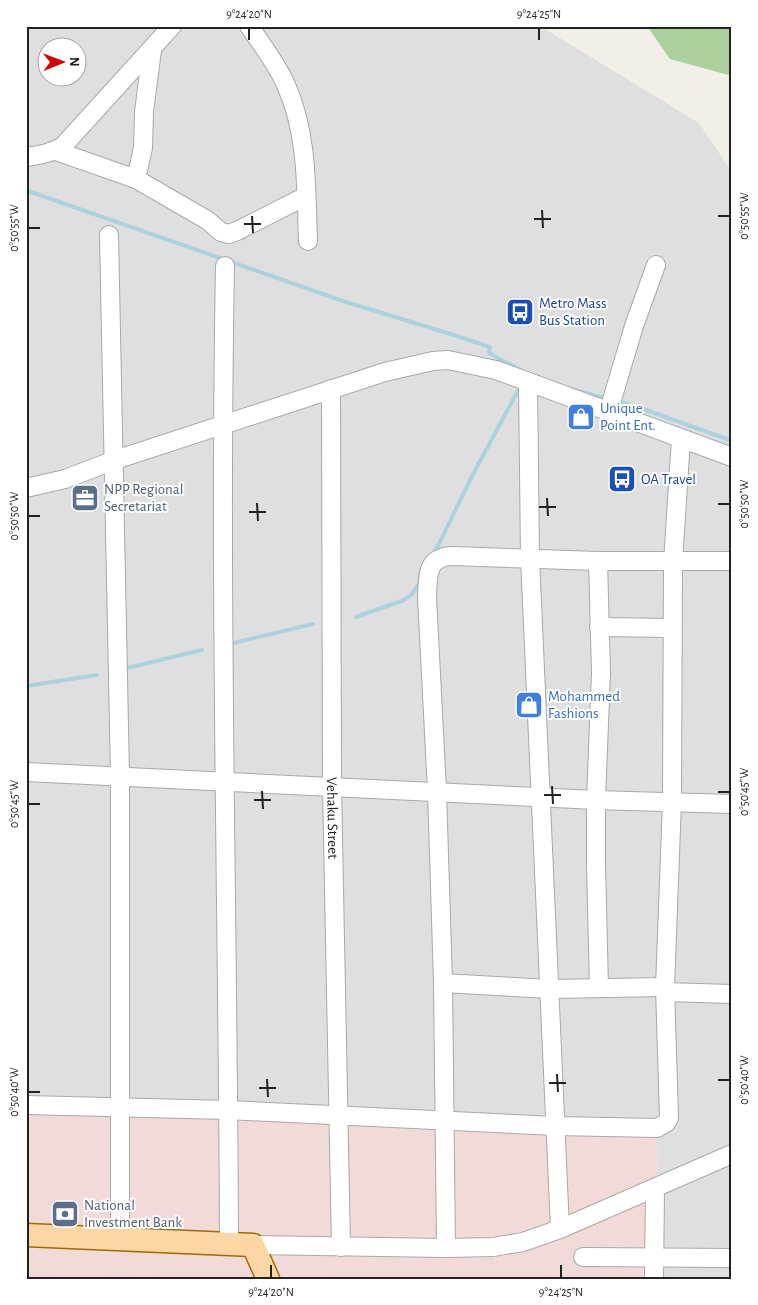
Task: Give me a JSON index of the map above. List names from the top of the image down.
{
  "streets": {
    "street": ["Vehaku Street"]
  },
  "places": {
    "bus stop": ["Metro Mass Bus Station", "OA Travel"],
    "shop": ["Unique Point Ent.", "Mohammed Fashions"],
    "office": ["NPP Regional Secretariat"],
    "bank": ["National Investment Bank"]
  },
  "north": "right",
  "coordinates": [
    "9°24'20\"N",
    "9°24'25\"N",
    "0°50'55\"W",
    "0°50'50\"W",
    "0°50'45\"W",
    "0°50'40\"W"
  ]
}
